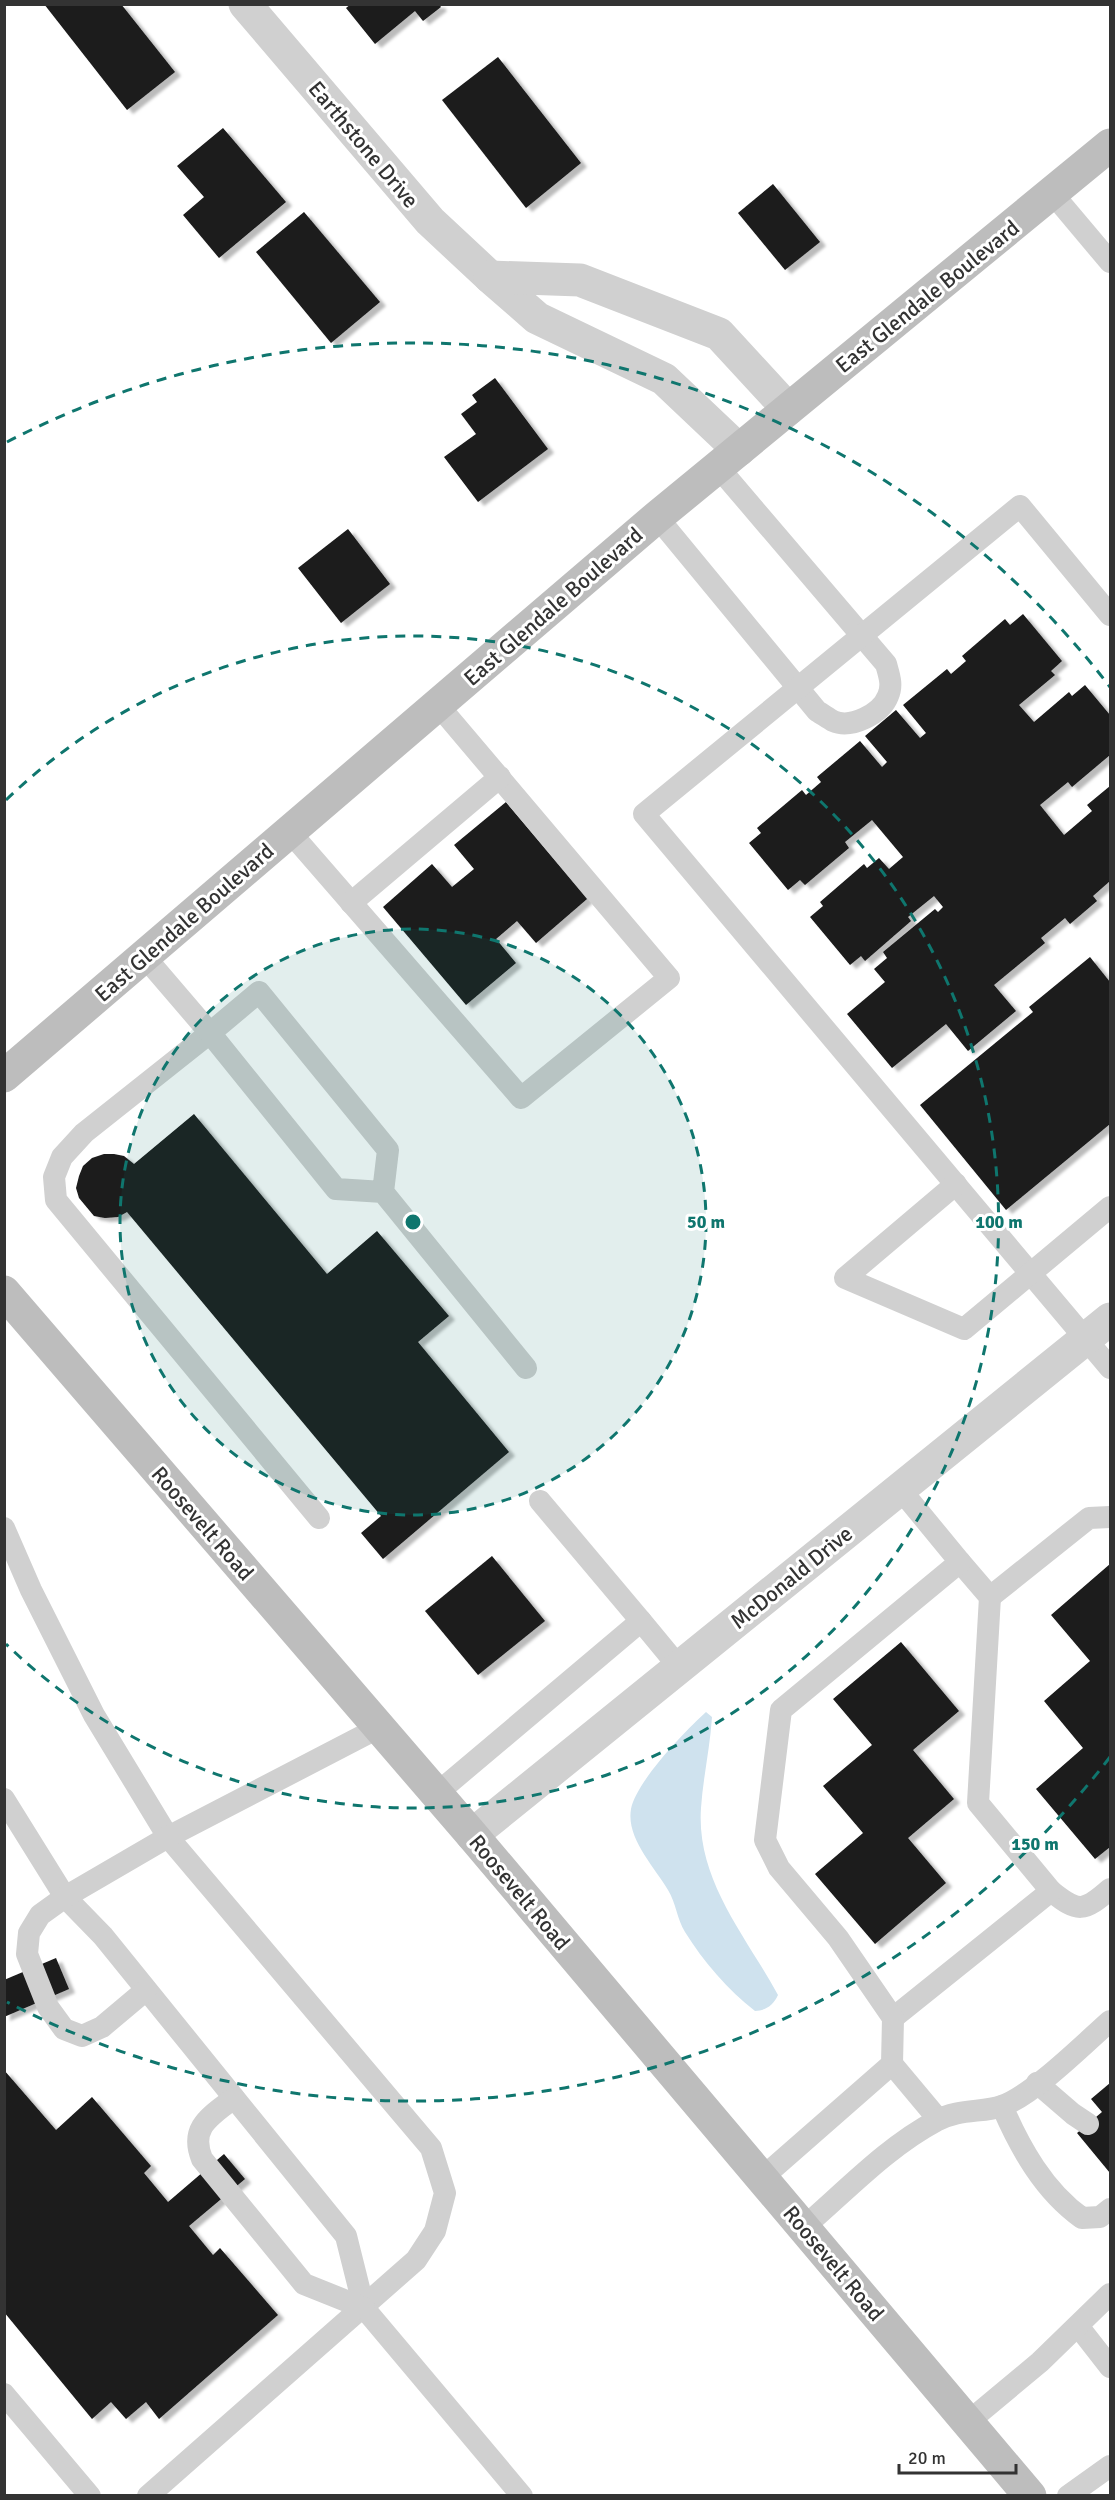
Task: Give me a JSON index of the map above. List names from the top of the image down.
{
  "streets": {
    "street": [
      "Earthstone Drive",
      "East Glendale Boulevard",
      "Roosevelt Road",
      "McDonald Drive"
    ]
  },
  "crossings": [
    ["Earthstone Drive", "East Glendale Boulevard"],
    ["Roosevelt Road", "McDonald Drive"]
  ],
  "scale_bar": "20 m",
  "rings": ["50 m", "100 m", "150 m"]
}
